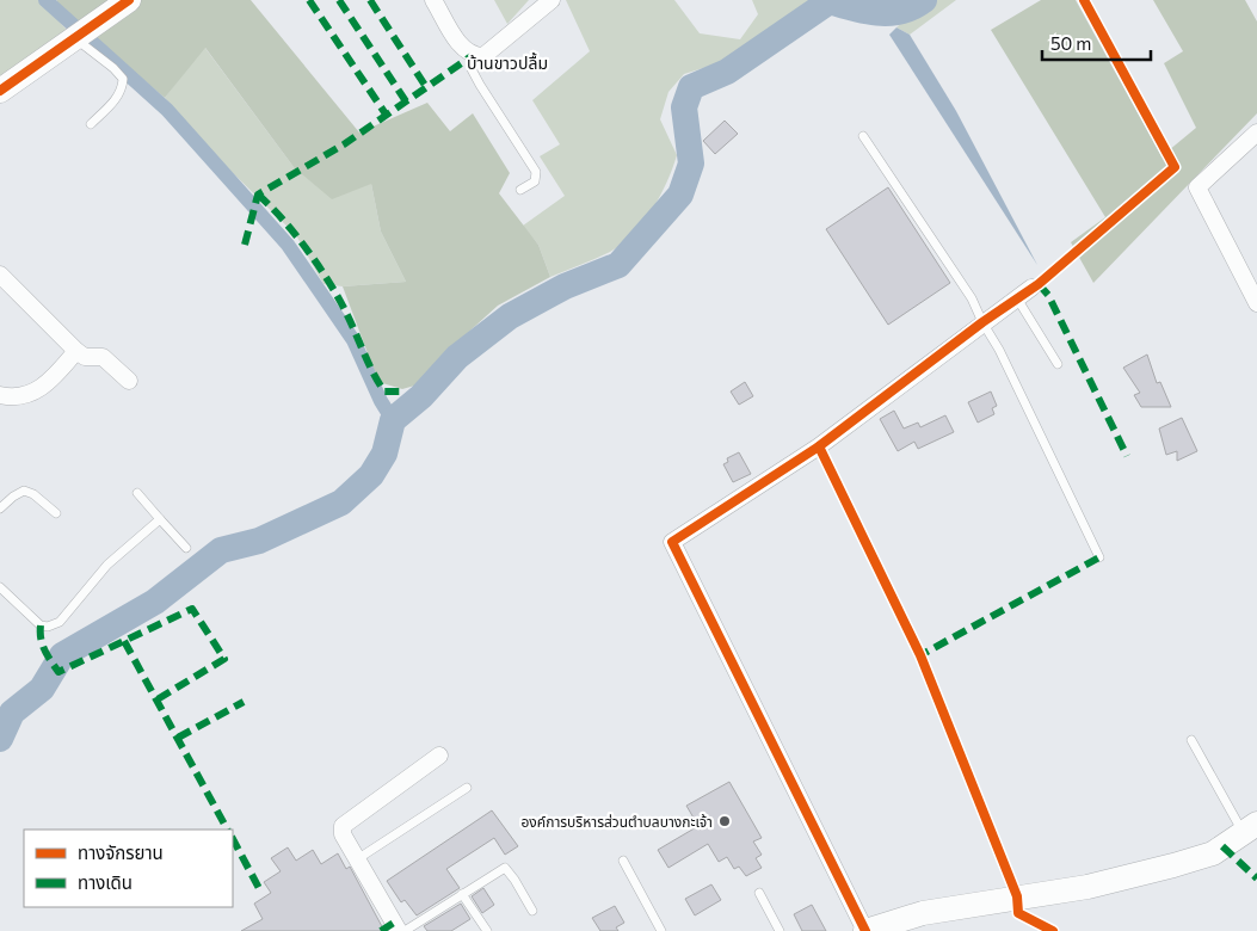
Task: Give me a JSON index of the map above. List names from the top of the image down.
{
  "districts": ["บ้านขาวปลื้ม"],
  "places": ["องค์การบริหารส่วนตำบลบางกะเจ้า"],
  "legend": ["ทางจักรยาน", "ทางเดิน"],
  "scale_bar": "50 m"
}
